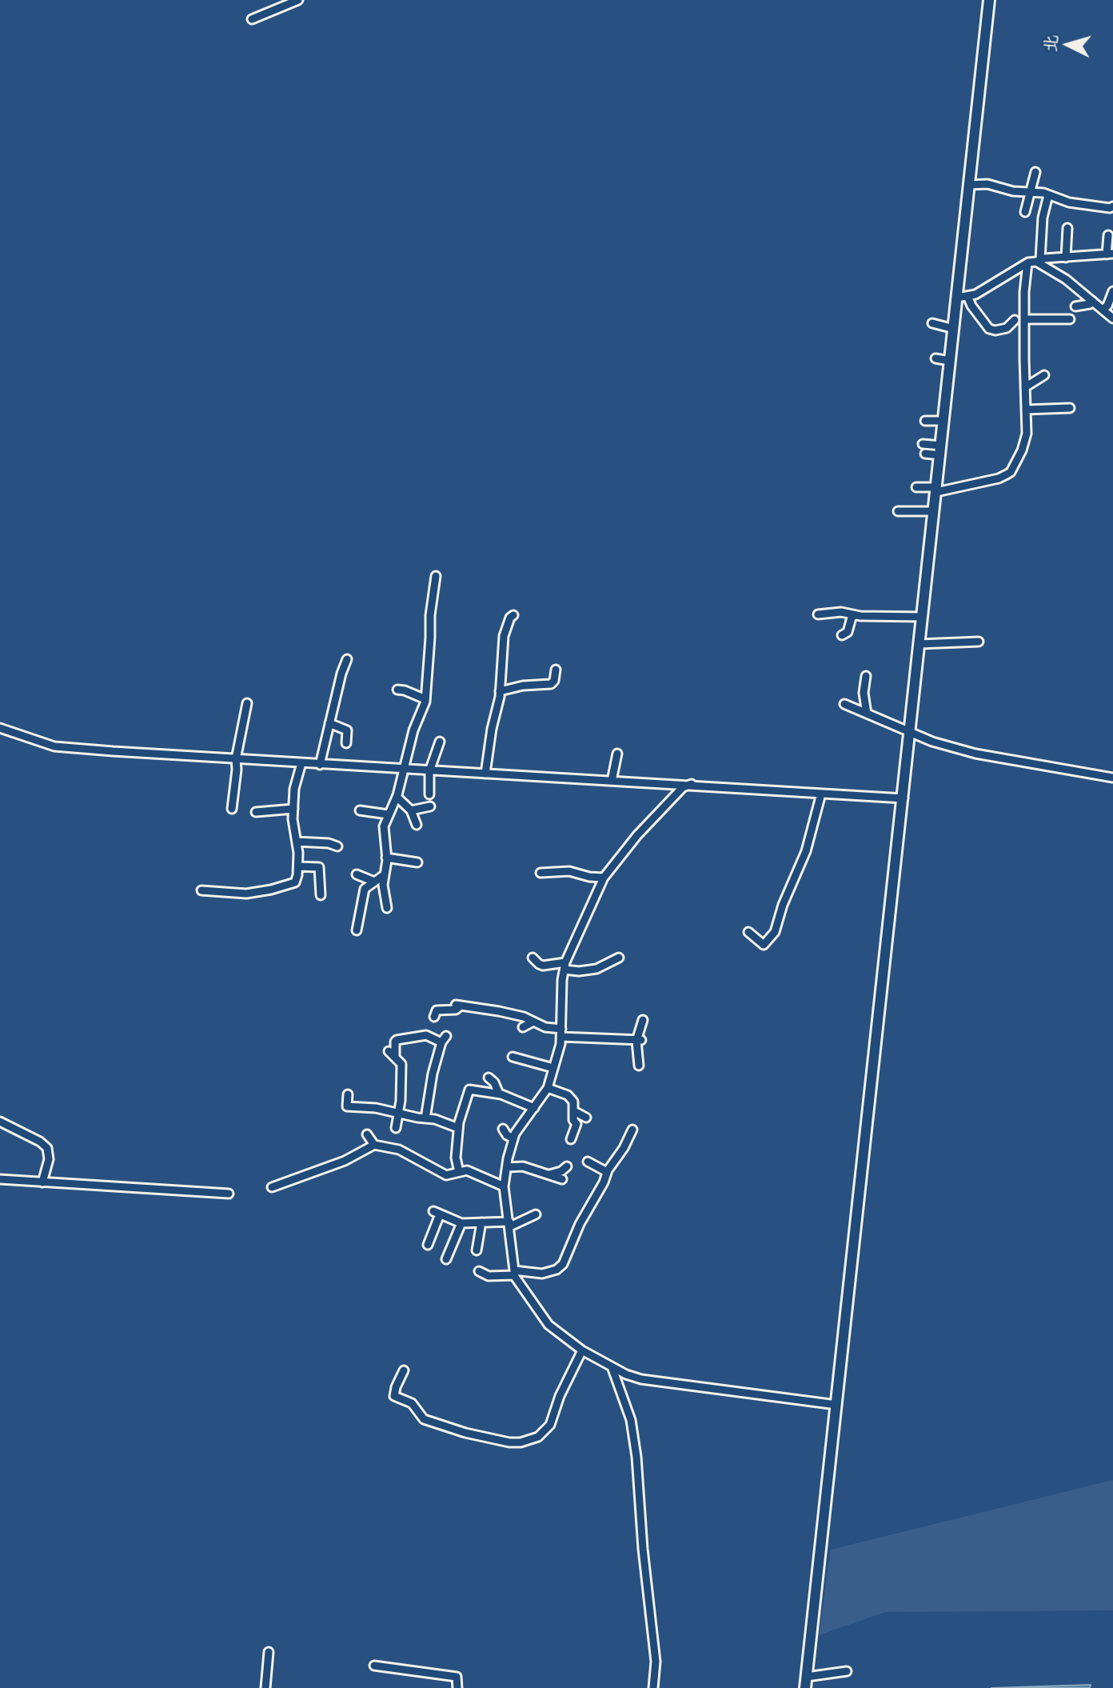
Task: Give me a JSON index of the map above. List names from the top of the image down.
{
  "north": "left"
}
